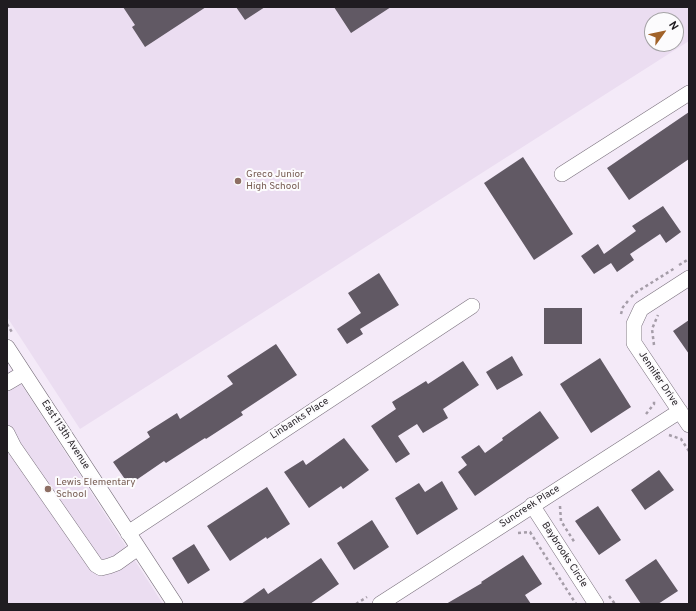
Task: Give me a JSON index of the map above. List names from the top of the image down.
{
  "streets": {
    "street": [
      "Jennifer Drive",
      "Linbanks Place",
      "East 113th Avenue",
      "Suncreek Place",
      "Baybrooks Circle"
    ]
  },
  "crossings": [
    ["Jennifer Drive", "Suncreek Place"],
    ["Linbanks Place", "East 113th Avenue"],
    ["Suncreek Place", "Baybrooks Circle"]
  ],
  "places": ["Greco Junior High School", "Lewis Elementary School"],
  "north": "top right"
}
